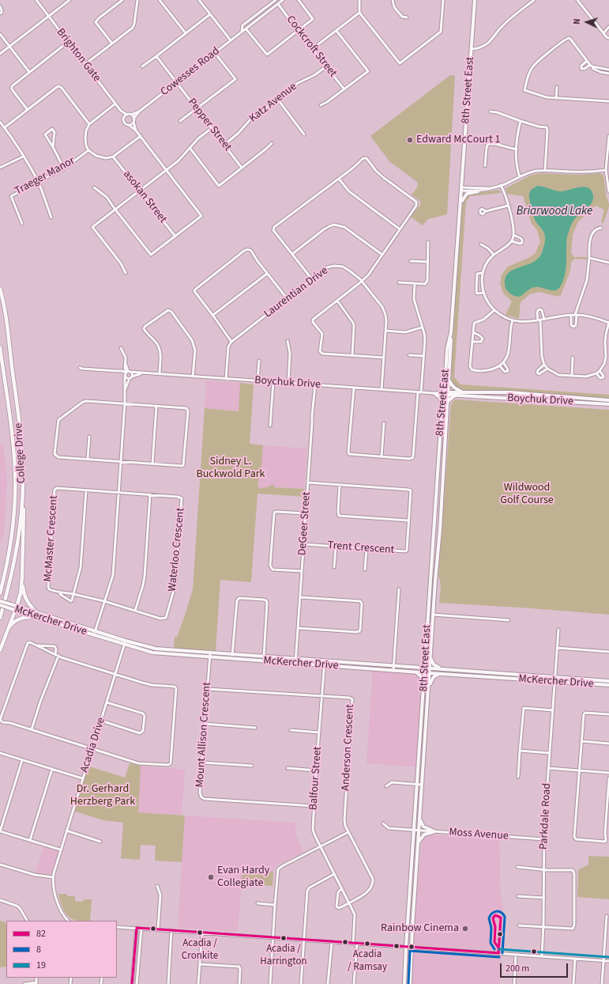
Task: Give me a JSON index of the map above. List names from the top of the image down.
{
  "streets": {
    "highway": ["College Drive"],
    "main road": ["8th Street East", "Boychuk Drive", "McKercher Drive"],
    "street": [
      "Cockcroft Street",
      "Brighton Gate",
      "Cowesses Road",
      "Katz Avenue",
      "Pepper Street",
      "Traeger Manor",
      "asokan Street",
      "Laurentian Drive",
      "DeGeer Street",
      "McMaster Crescent",
      "Trent Crescent",
      "Waterloo Crescent",
      "Mount Allison Crescent",
      "Acadia Drive",
      "Anderson Crescent",
      "Balfour Street",
      "Parkdale Road",
      "Moss Avenue"
    ]
  },
  "crossings": [
    ["Cockcroft Street", "Cowesses Road"],
    ["Cockcroft Street", "Katz Avenue"],
    ["Brighton Gate", "Cowesses Road"],
    ["Cowesses Road", "Pepper Street"],
    ["8th Street East", "Boychuk Drive"],
    ["8th Street East", "McKercher Drive"],
    ["8th Street East", "Moss Avenue"],
    ["Katz Avenue", "Pepper Street"],
    ["Laurentian Drive", "Boychuk Drive"],
    ["Boychuk Drive", "DeGeer Street"],
    ["DeGeer Street", "Trent Crescent"],
    ["DeGeer Street", "McKercher Drive"],
    ["McMaster Crescent", "Waterloo Crescent"],
    ["McKercher Drive", "Mount Allison Crescent"],
    ["McKercher Drive", "Acadia Drive"],
    ["McKercher Drive", "Balfour Street"],
    ["McKercher Drive", "Parkdale Road"],
    ["Mount Allison Crescent", "Anderson Crescent"],
    ["Mount Allison Crescent", "Balfour Street"],
    ["Anderson Crescent", "Balfour Street"],
    ["Parkdale Road", "Moss Avenue"]
  ],
  "water": ["Briarwood Lake"],
  "parks": ["Sidney L. Buckwold Park", "Wildwood Golf Course", "Dr. Gerhard Herzberg Park"],
  "places": [
    "Edward McCourt 1",
    "Evan Hardy Collegiate",
    "Rainbow Cinema",
    "Acadia / Cronkite",
    "Acadia / Harrington",
    "Acadia / Ramsay"
  ],
  "lines": ["transit line 8", "transit line 82", "transit line 19"],
  "legend": ["82", "8", "19"],
  "scale_bar": "200 m",
  "north": "left"
}
